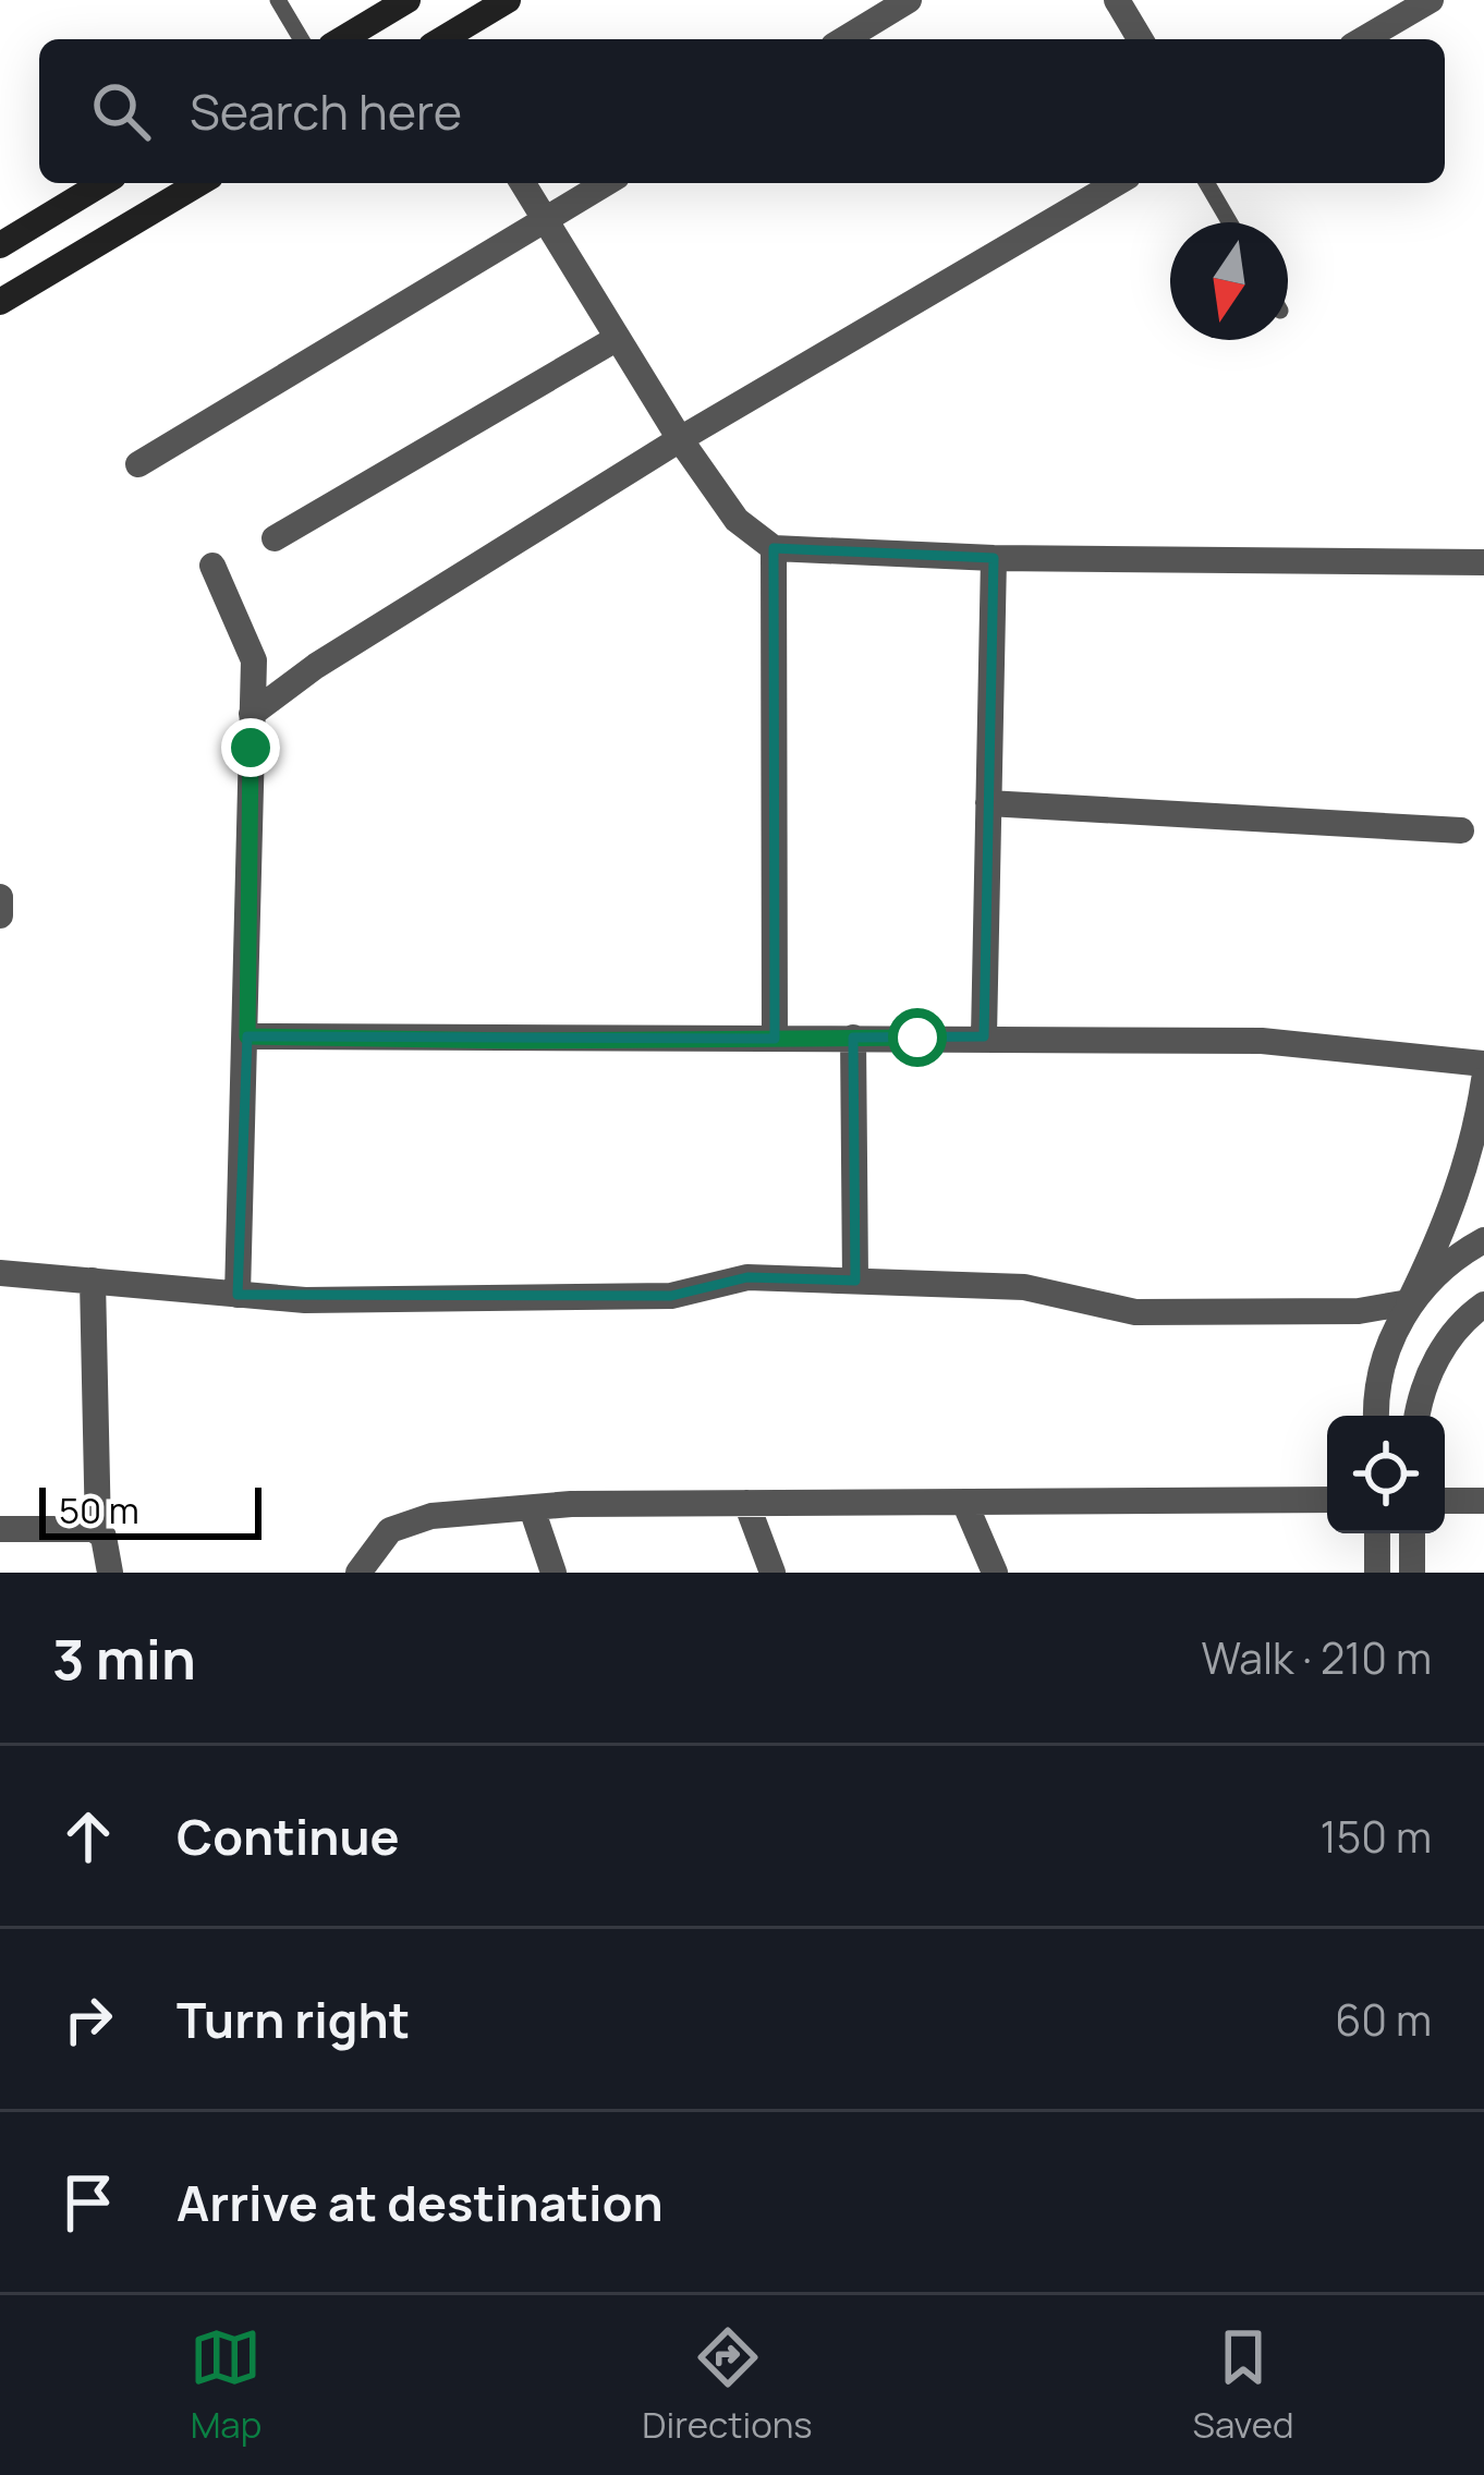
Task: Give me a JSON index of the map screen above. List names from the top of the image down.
{
  "scale_bar": "50 m",
  "north": "bottom",
  "page": {
    "search": "Search here",
    "scale": "50 m",
    "heading": ["3 min", "Walk · 210 m"],
    "list": [
      ["Continue", "150 m"],
      ["Turn right", "60 m"],
      "Arrive at destination"
    ],
    "nav": ["Map", "Directions", "Saved"]
  }
}
